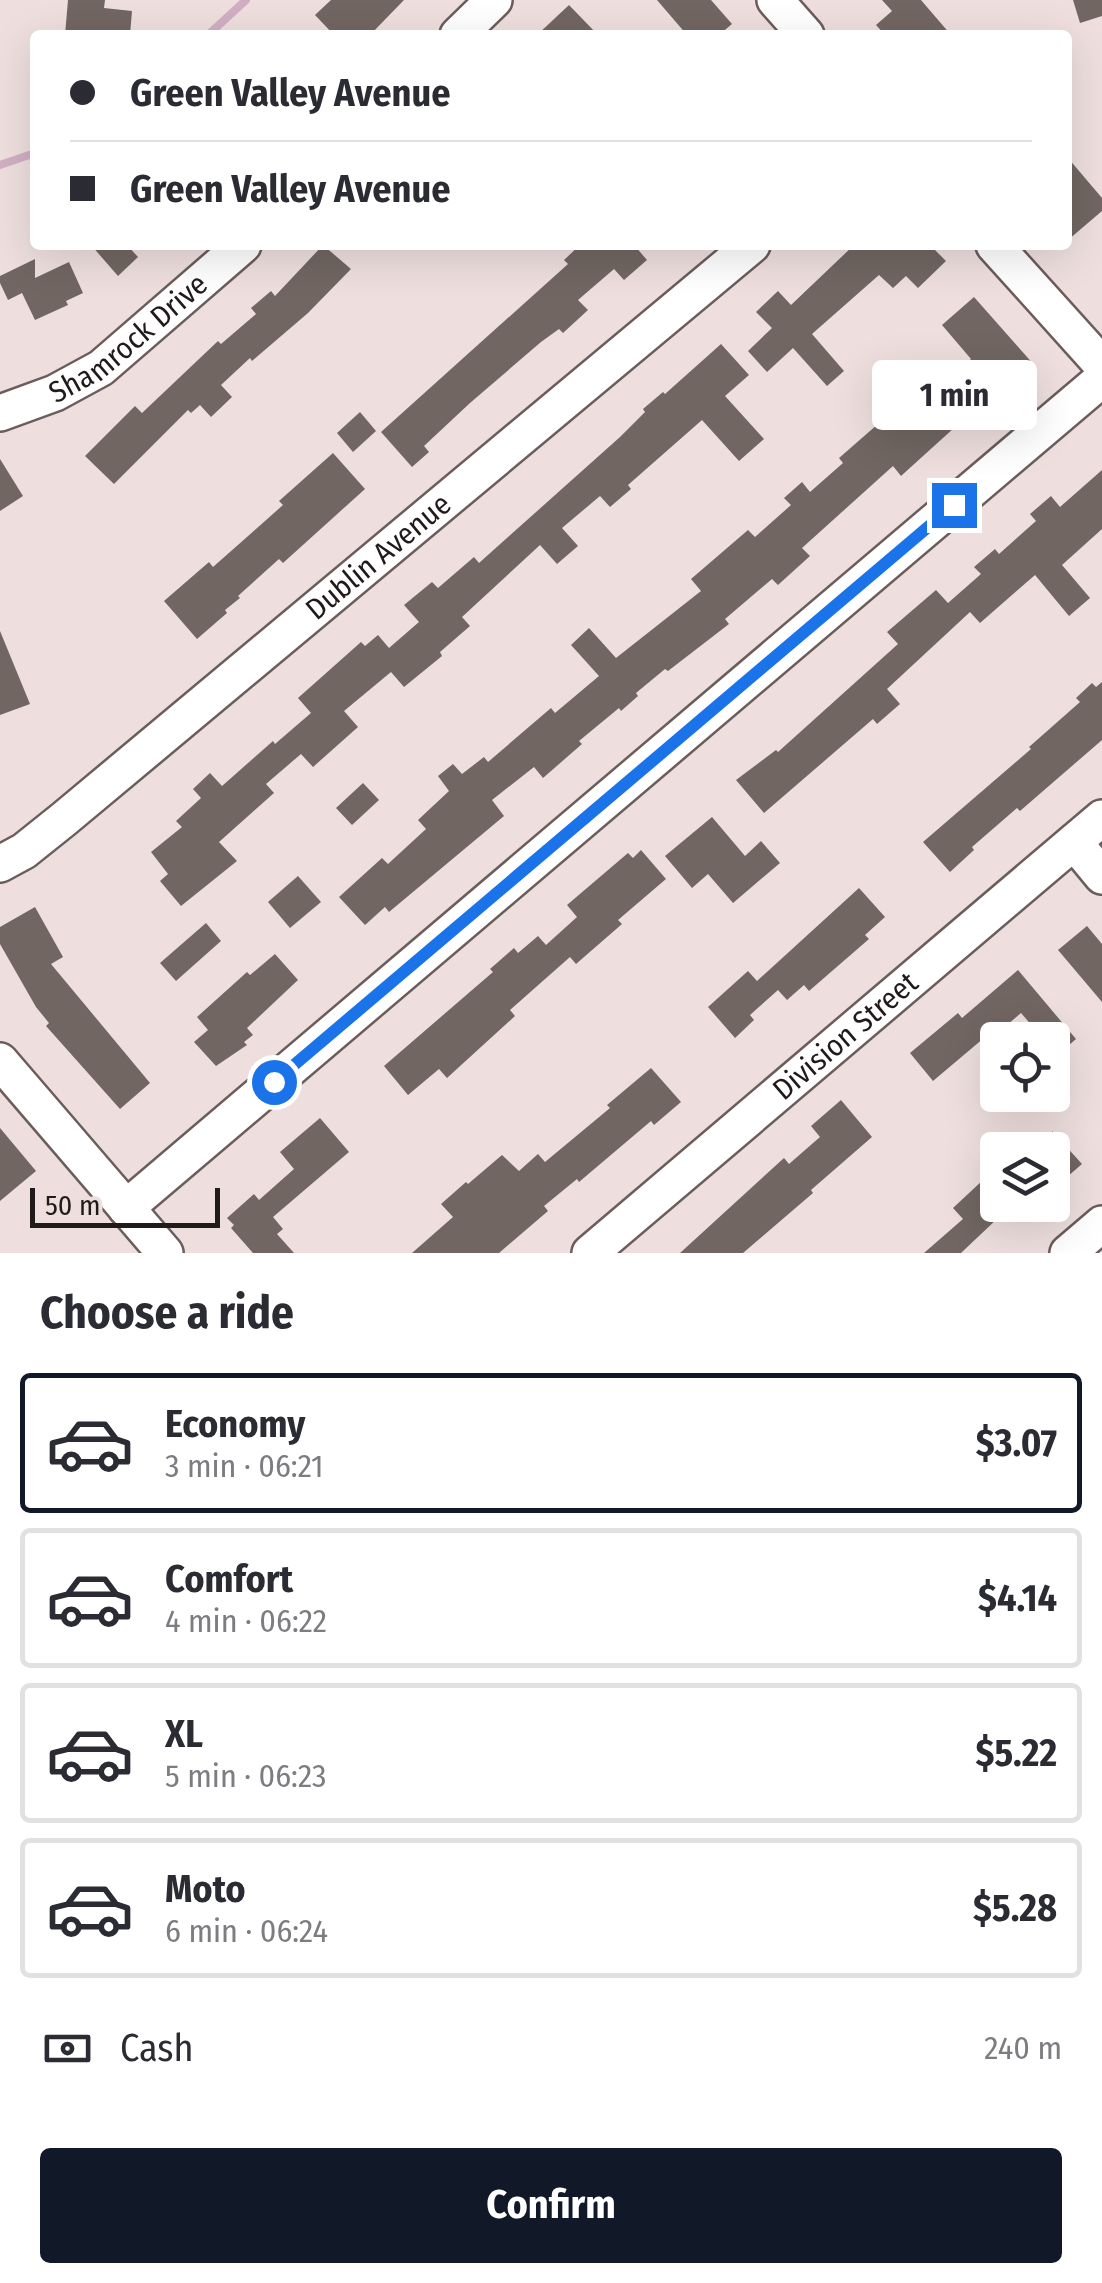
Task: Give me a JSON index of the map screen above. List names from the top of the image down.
{
  "streets": {
    "street": ["Shamrock Drive", "Dublin Avenue", "Division Street"]
  },
  "scale_bar": "50 m",
  "page": {
    "banner": ["Green Valley Avenue", "Green Valley Avenue"],
    "bubble": "1 min",
    "scale": "50 m",
    "heading": "Choose a ride",
    "list": [
      {
        "name": "Economy",
        "note": "3 min · 06:21",
        "value": "$3.07"
      },
      {
        "name": "Comfort",
        "note": "4 min · 06:22",
        "value": "$4.14"
      },
      {
        "name": "XL",
        "note": "5 min · 06:23",
        "value": "$5.22"
      },
      {
        "name": "Moto",
        "note": "6 min · 06:24",
        "value": "$5.28"
      }
    ],
    "pay": ["Cash", "240 m"],
    "buttons": "Confirm"
  }
}
